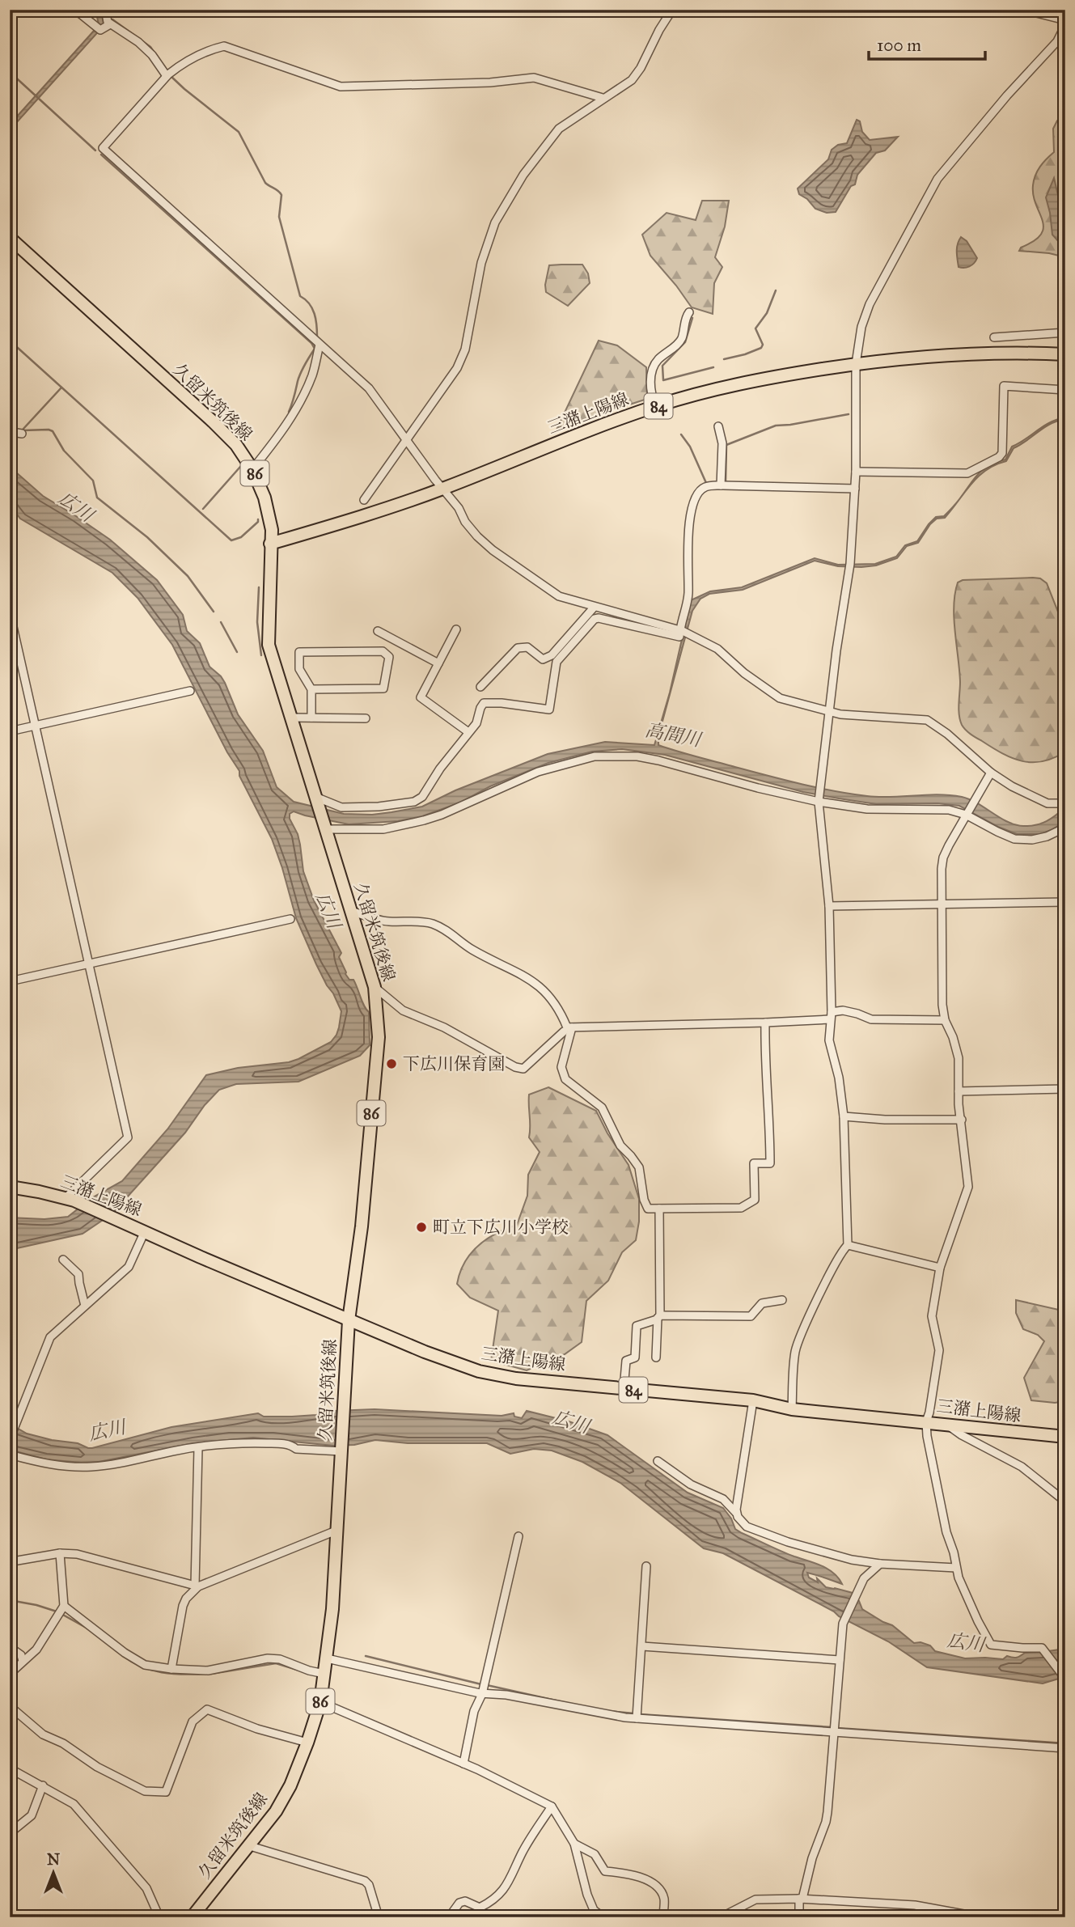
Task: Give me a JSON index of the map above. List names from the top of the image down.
{
  "streets": {
    "main road": [
      "久留米筑後線",
      "84",
      "三潴上陽線",
      "86"
    ]
  },
  "crossings": [
    ["久留米筑後線", "三潴上陽線"]
  ],
  "water": ["広川", "高間川"],
  "places": ["下広川保育園", "町立下広川小学校"],
  "scale_bar": "100 m",
  "north": "top"
}
